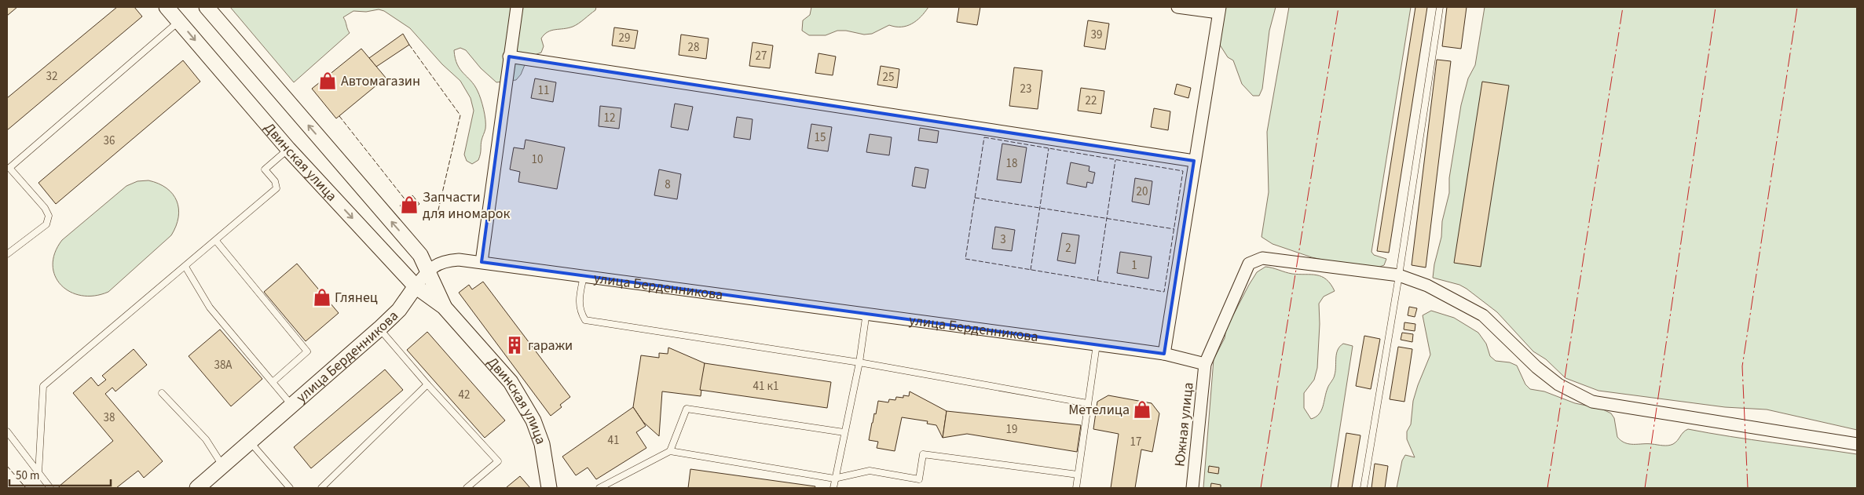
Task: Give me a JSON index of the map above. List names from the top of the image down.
{
  "streets": {
    "street": ["Двинская улица", "улица Берденникова", "Южная улица"]
  },
  "crossings": [
    ["Двинская улица", "улица Берденникова"],
    ["улица Берденникова", "Южная улица"]
  ],
  "places": {
    "shop": [
      "Автомагазин",
      "Запчасти для иномарок",
      "Глянец",
      "Метелица"
    ],
    "building": ["гаражи"]
  },
  "house_numbers": [
    "39",
    "29",
    "28",
    "27",
    "32",
    "25",
    "23",
    "11",
    "22",
    "12",
    "15",
    "36",
    "10",
    "18",
    "8",
    "20",
    "3",
    "2",
    "1",
    "38А",
    "41 к1",
    "42",
    "38",
    "19",
    "41",
    "17"
  ],
  "scale_bar": "50 m"
}
